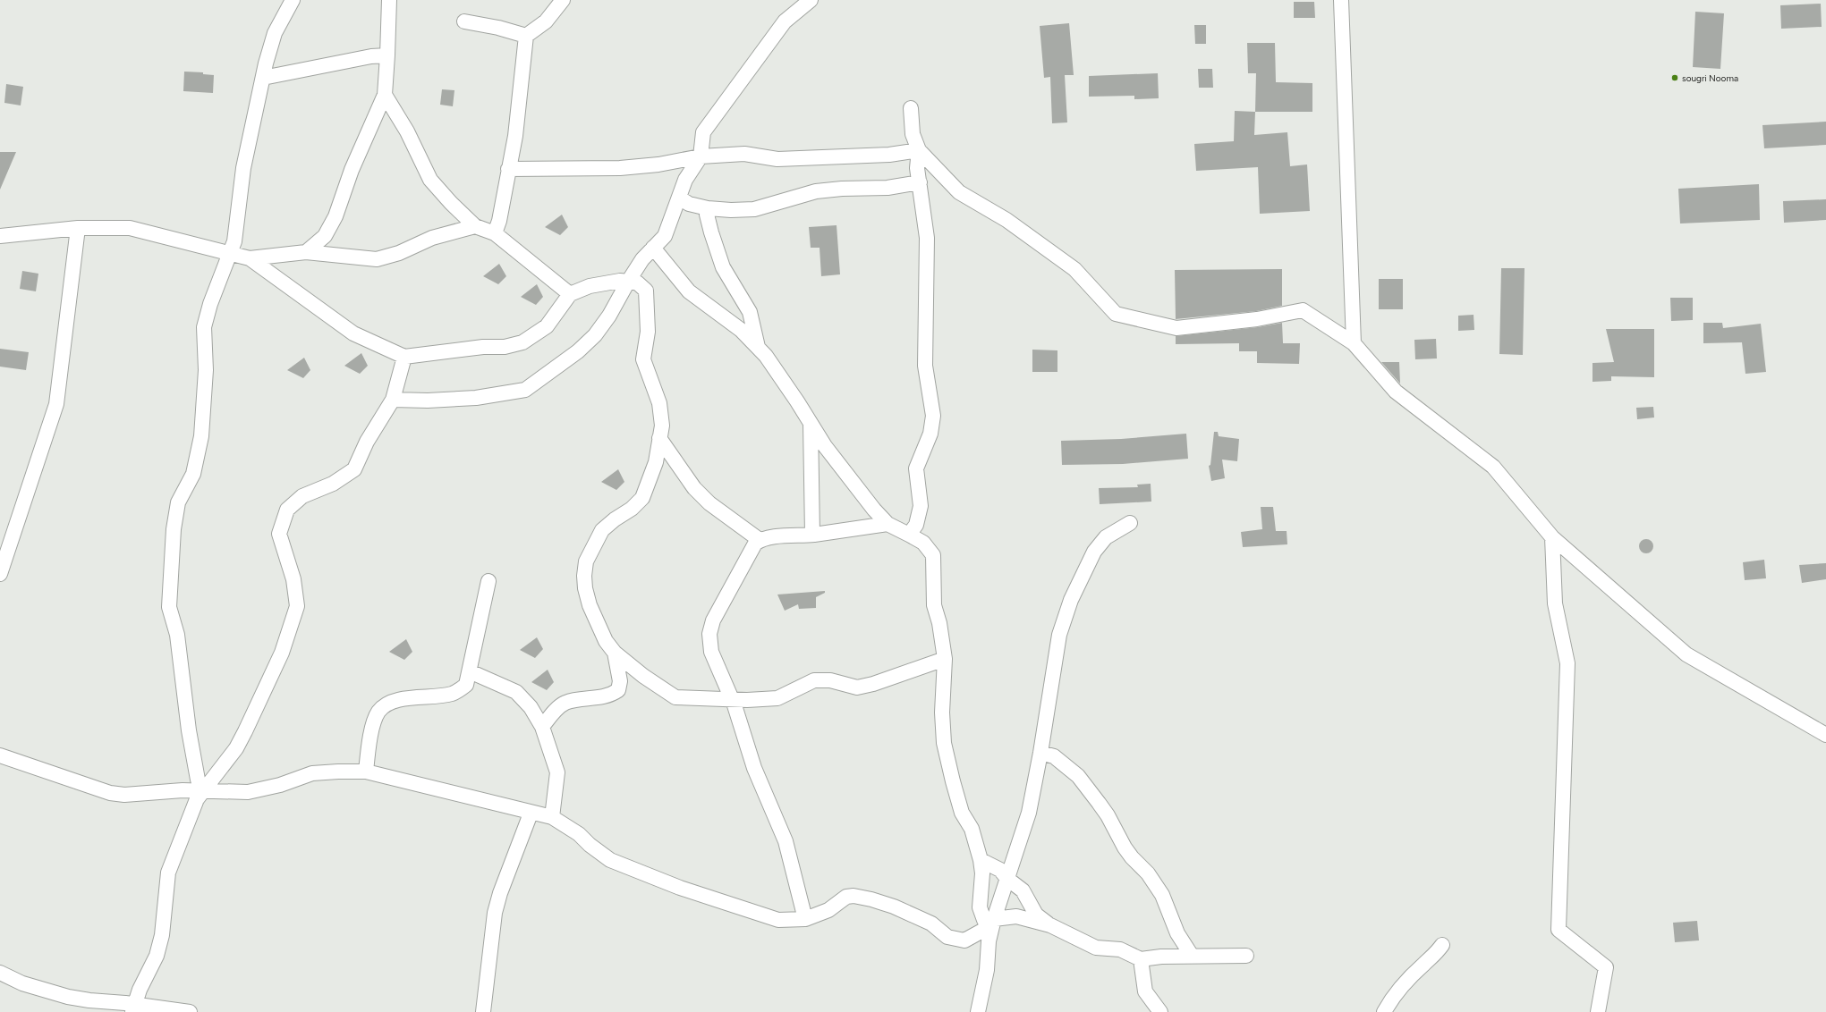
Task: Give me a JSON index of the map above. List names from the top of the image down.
{
  "places": ["sougri Nooma"]
}
